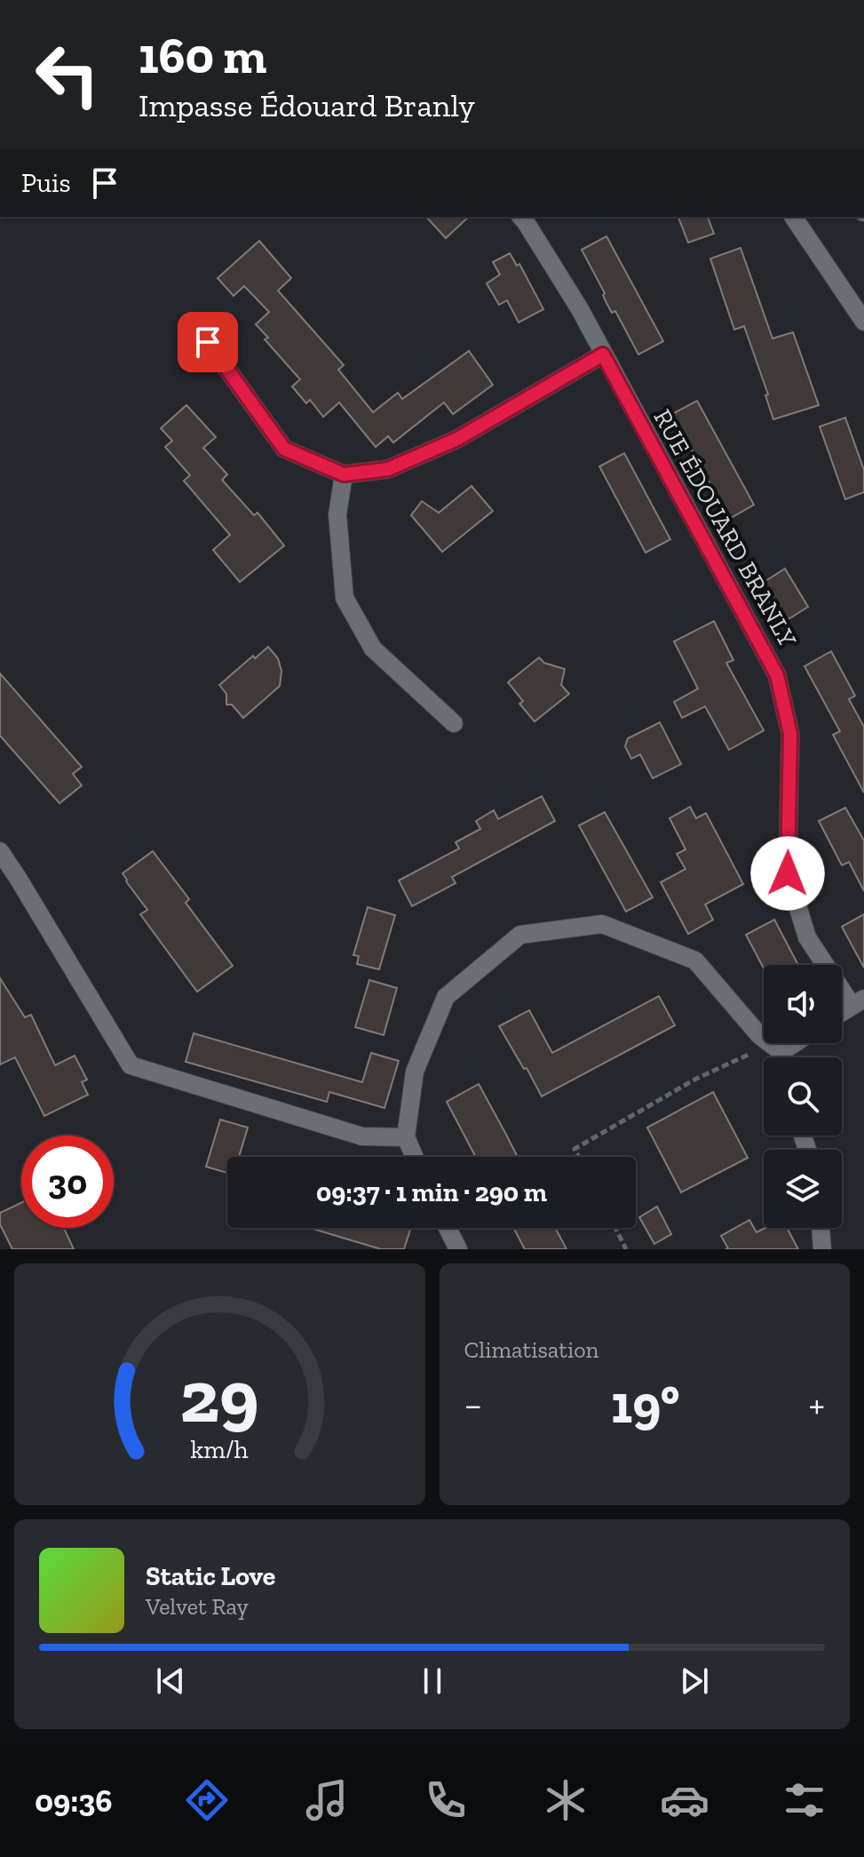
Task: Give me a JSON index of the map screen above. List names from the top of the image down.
{
  "streets": {
    "street": ["RUE ÉDOUARD BRANLY"]
  },
  "page": {
    "turn": ["160 m", "Impasse Édouard Branly"],
    "then": "Puis",
    "limit": "30",
    "trip": "09:37 · 1 min · 290 m",
    "tile": "Climatisation",
    "heat": ["−", "19°", "+"],
    "song": ["Static Love", "Velvet Ray"],
    "tabs": "09:36",
    "gauge": ["29", "km/h"]
  }
}
